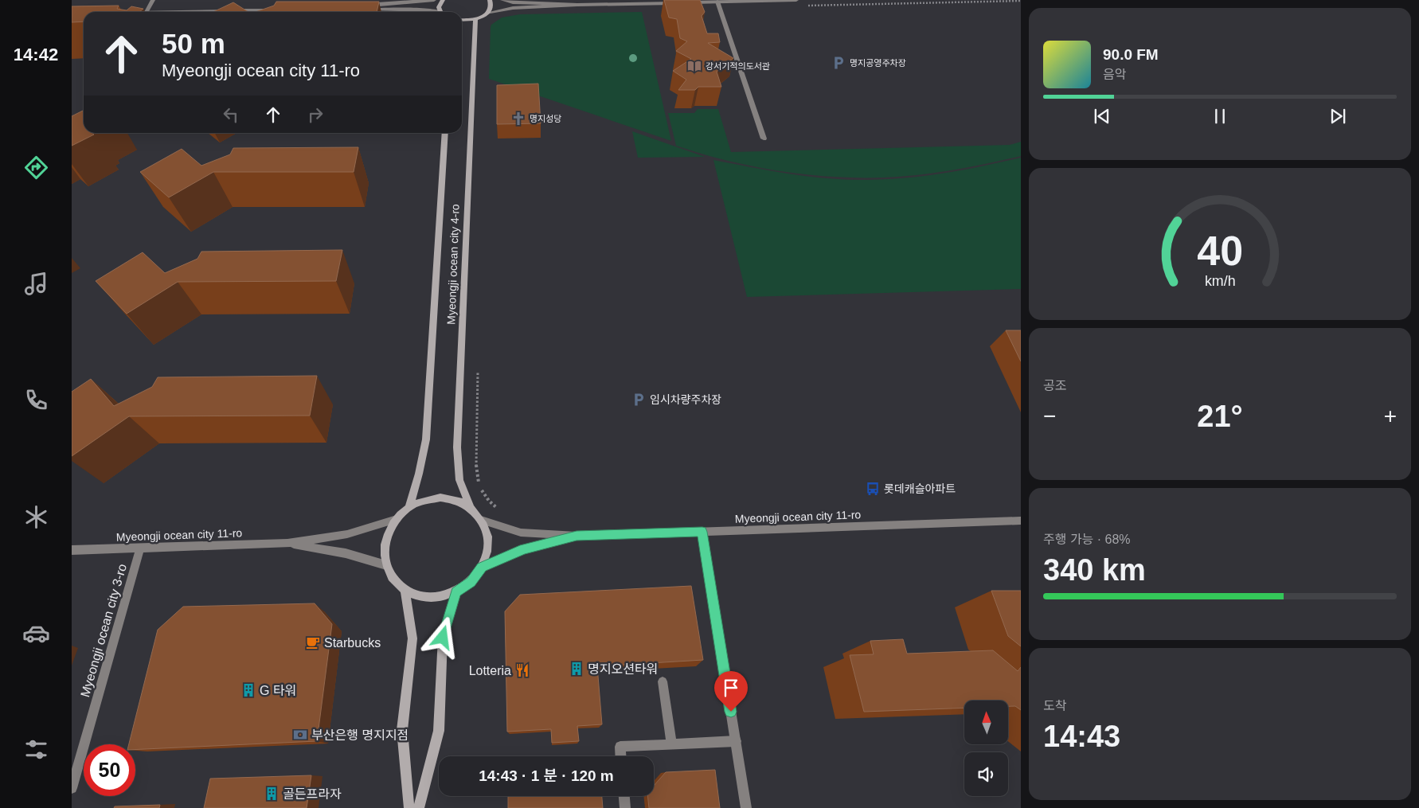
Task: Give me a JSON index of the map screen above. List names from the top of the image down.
{
  "streets": {
    "main road": ["Myeongji ocean city 4-ro"],
    "street": ["Myeongji ocean city 11-ro", "Myeongji ocean city 3-ro"]
  },
  "crossings": [
    ["Myeongji ocean city 11-ro", "Myeongji ocean city 3-ro"]
  ],
  "places": {
    "parking": ["명지공영주차장", "임시차량주차장"],
    "library": ["강서기적의도서관"],
    "church": ["명지성당"],
    "bus stop": ["롯데캐슬아파트"],
    "cafe": ["Starbucks"],
    "building": ["명지오션타워", "G 타워", "골든프라자"],
    "restaurant": ["Lotteria"],
    "bank": ["부산은행 명지지점"]
  },
  "north": "top",
  "page": {
    "tabs": "14:42",
    "turn": ["50 m", "Myeongji ocean city 11-ro"],
    "song": ["90.0 FM", "음악"],
    "tile": [
      "공조",
      ["주행 가능 · 68%", "340 km"],
      ["도착", "14:43"]
    ],
    "heat": ["−", "21°", "+"],
    "limit": "50",
    "trip": "14:43 · 1 분 · 120 m",
    "gauge": ["40", "km/h"]
  }
}
